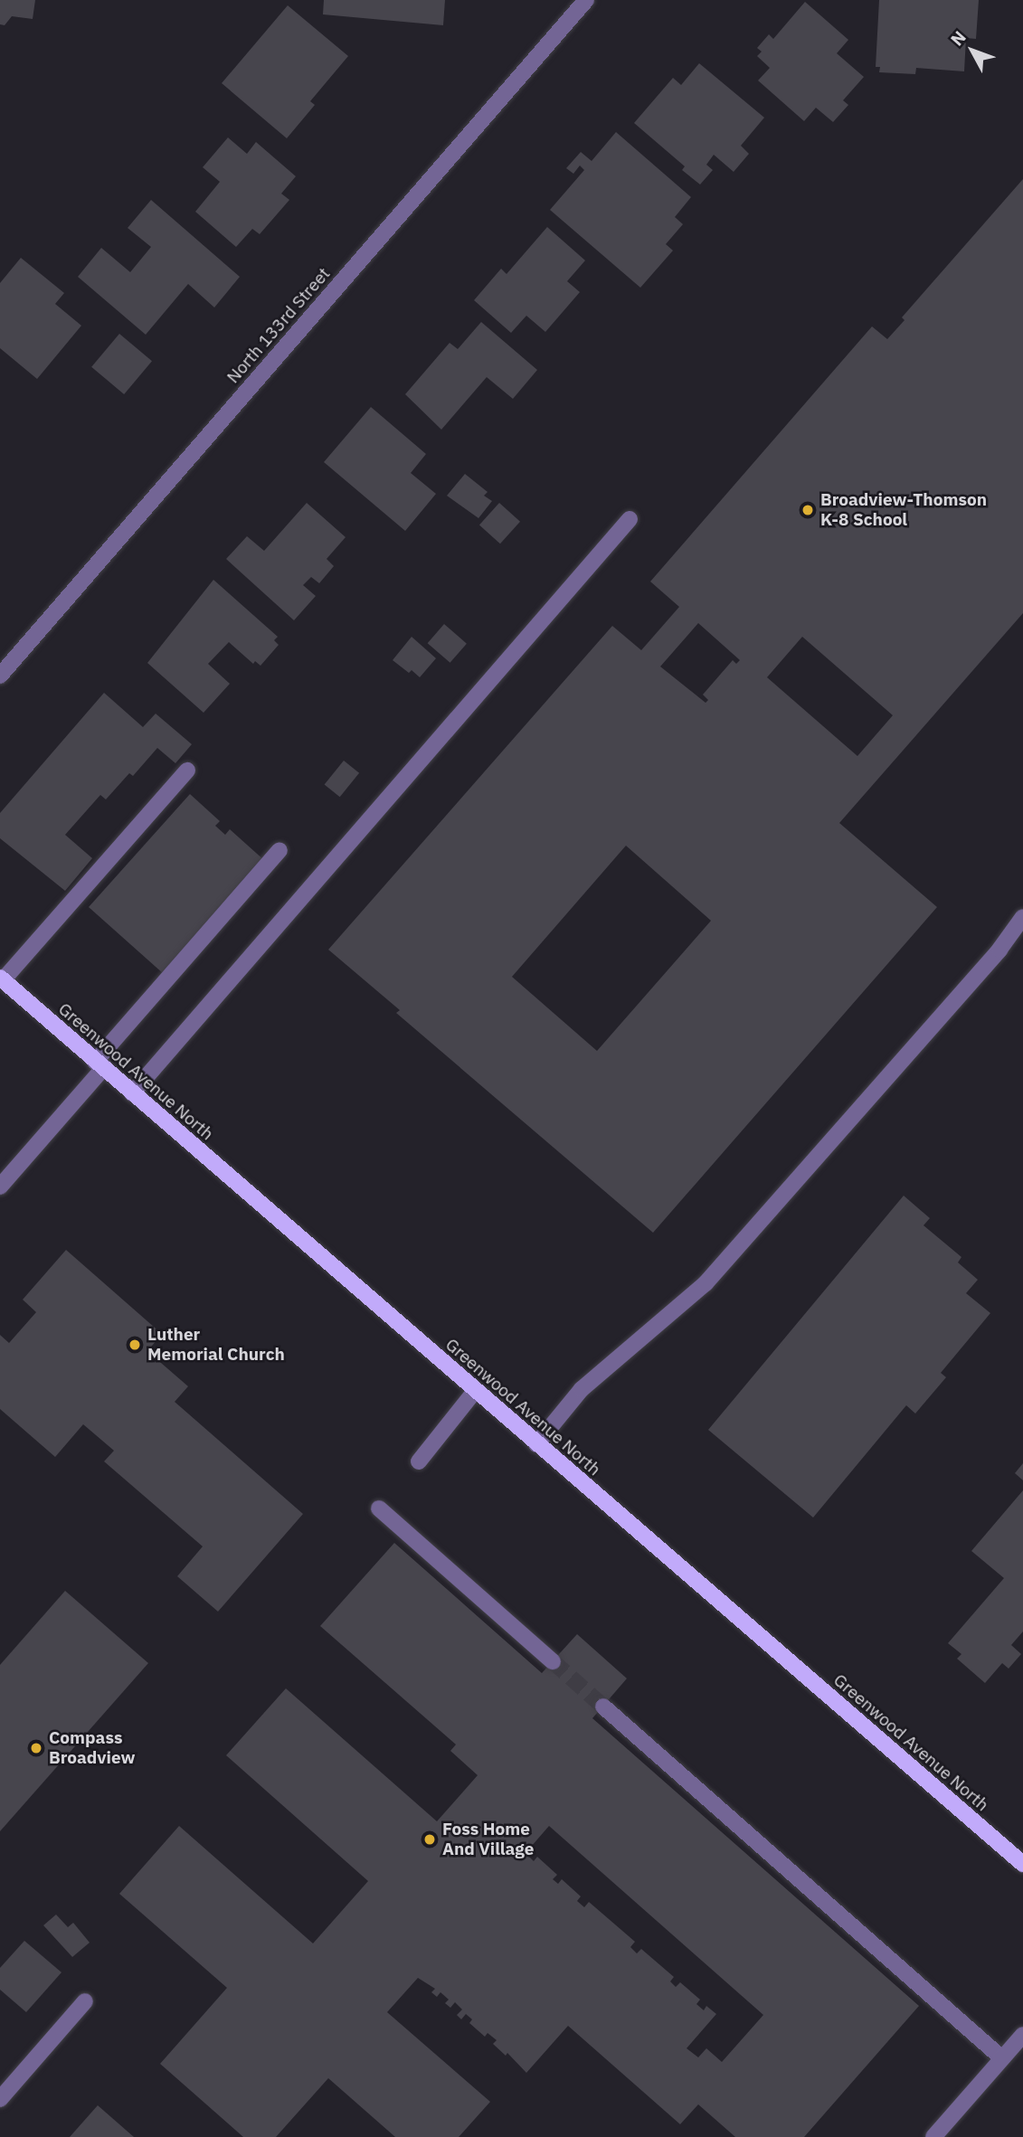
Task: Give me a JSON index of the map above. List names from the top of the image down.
{
  "streets": {
    "main road": ["Greenwood Avenue North"],
    "street": ["North 133rd Street"]
  },
  "places": [
    "Broadview-Thomson K-8 School",
    "Luther Memorial Church",
    "Compass Broadview",
    "Foss Home And Village"
  ],
  "north": "top left"
}
